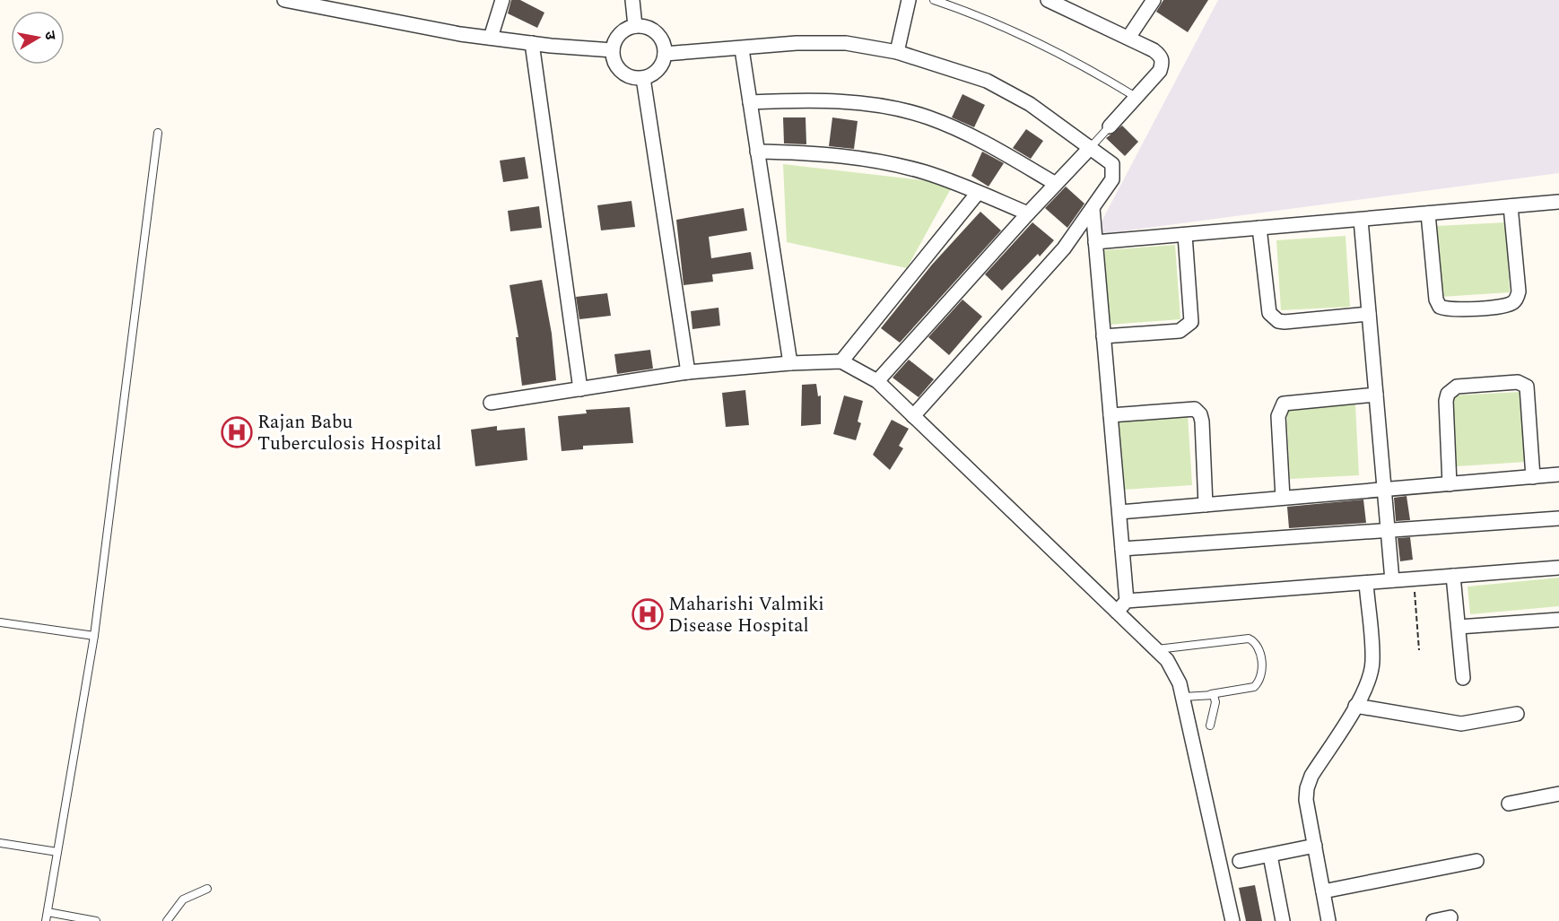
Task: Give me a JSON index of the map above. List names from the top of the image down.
{
  "places": {
    "hospital": ["Rajan Babu Tuberculosis Hospital", "Maharishi Valmiki Disease Hospital"]
  },
  "north": "right"
}
